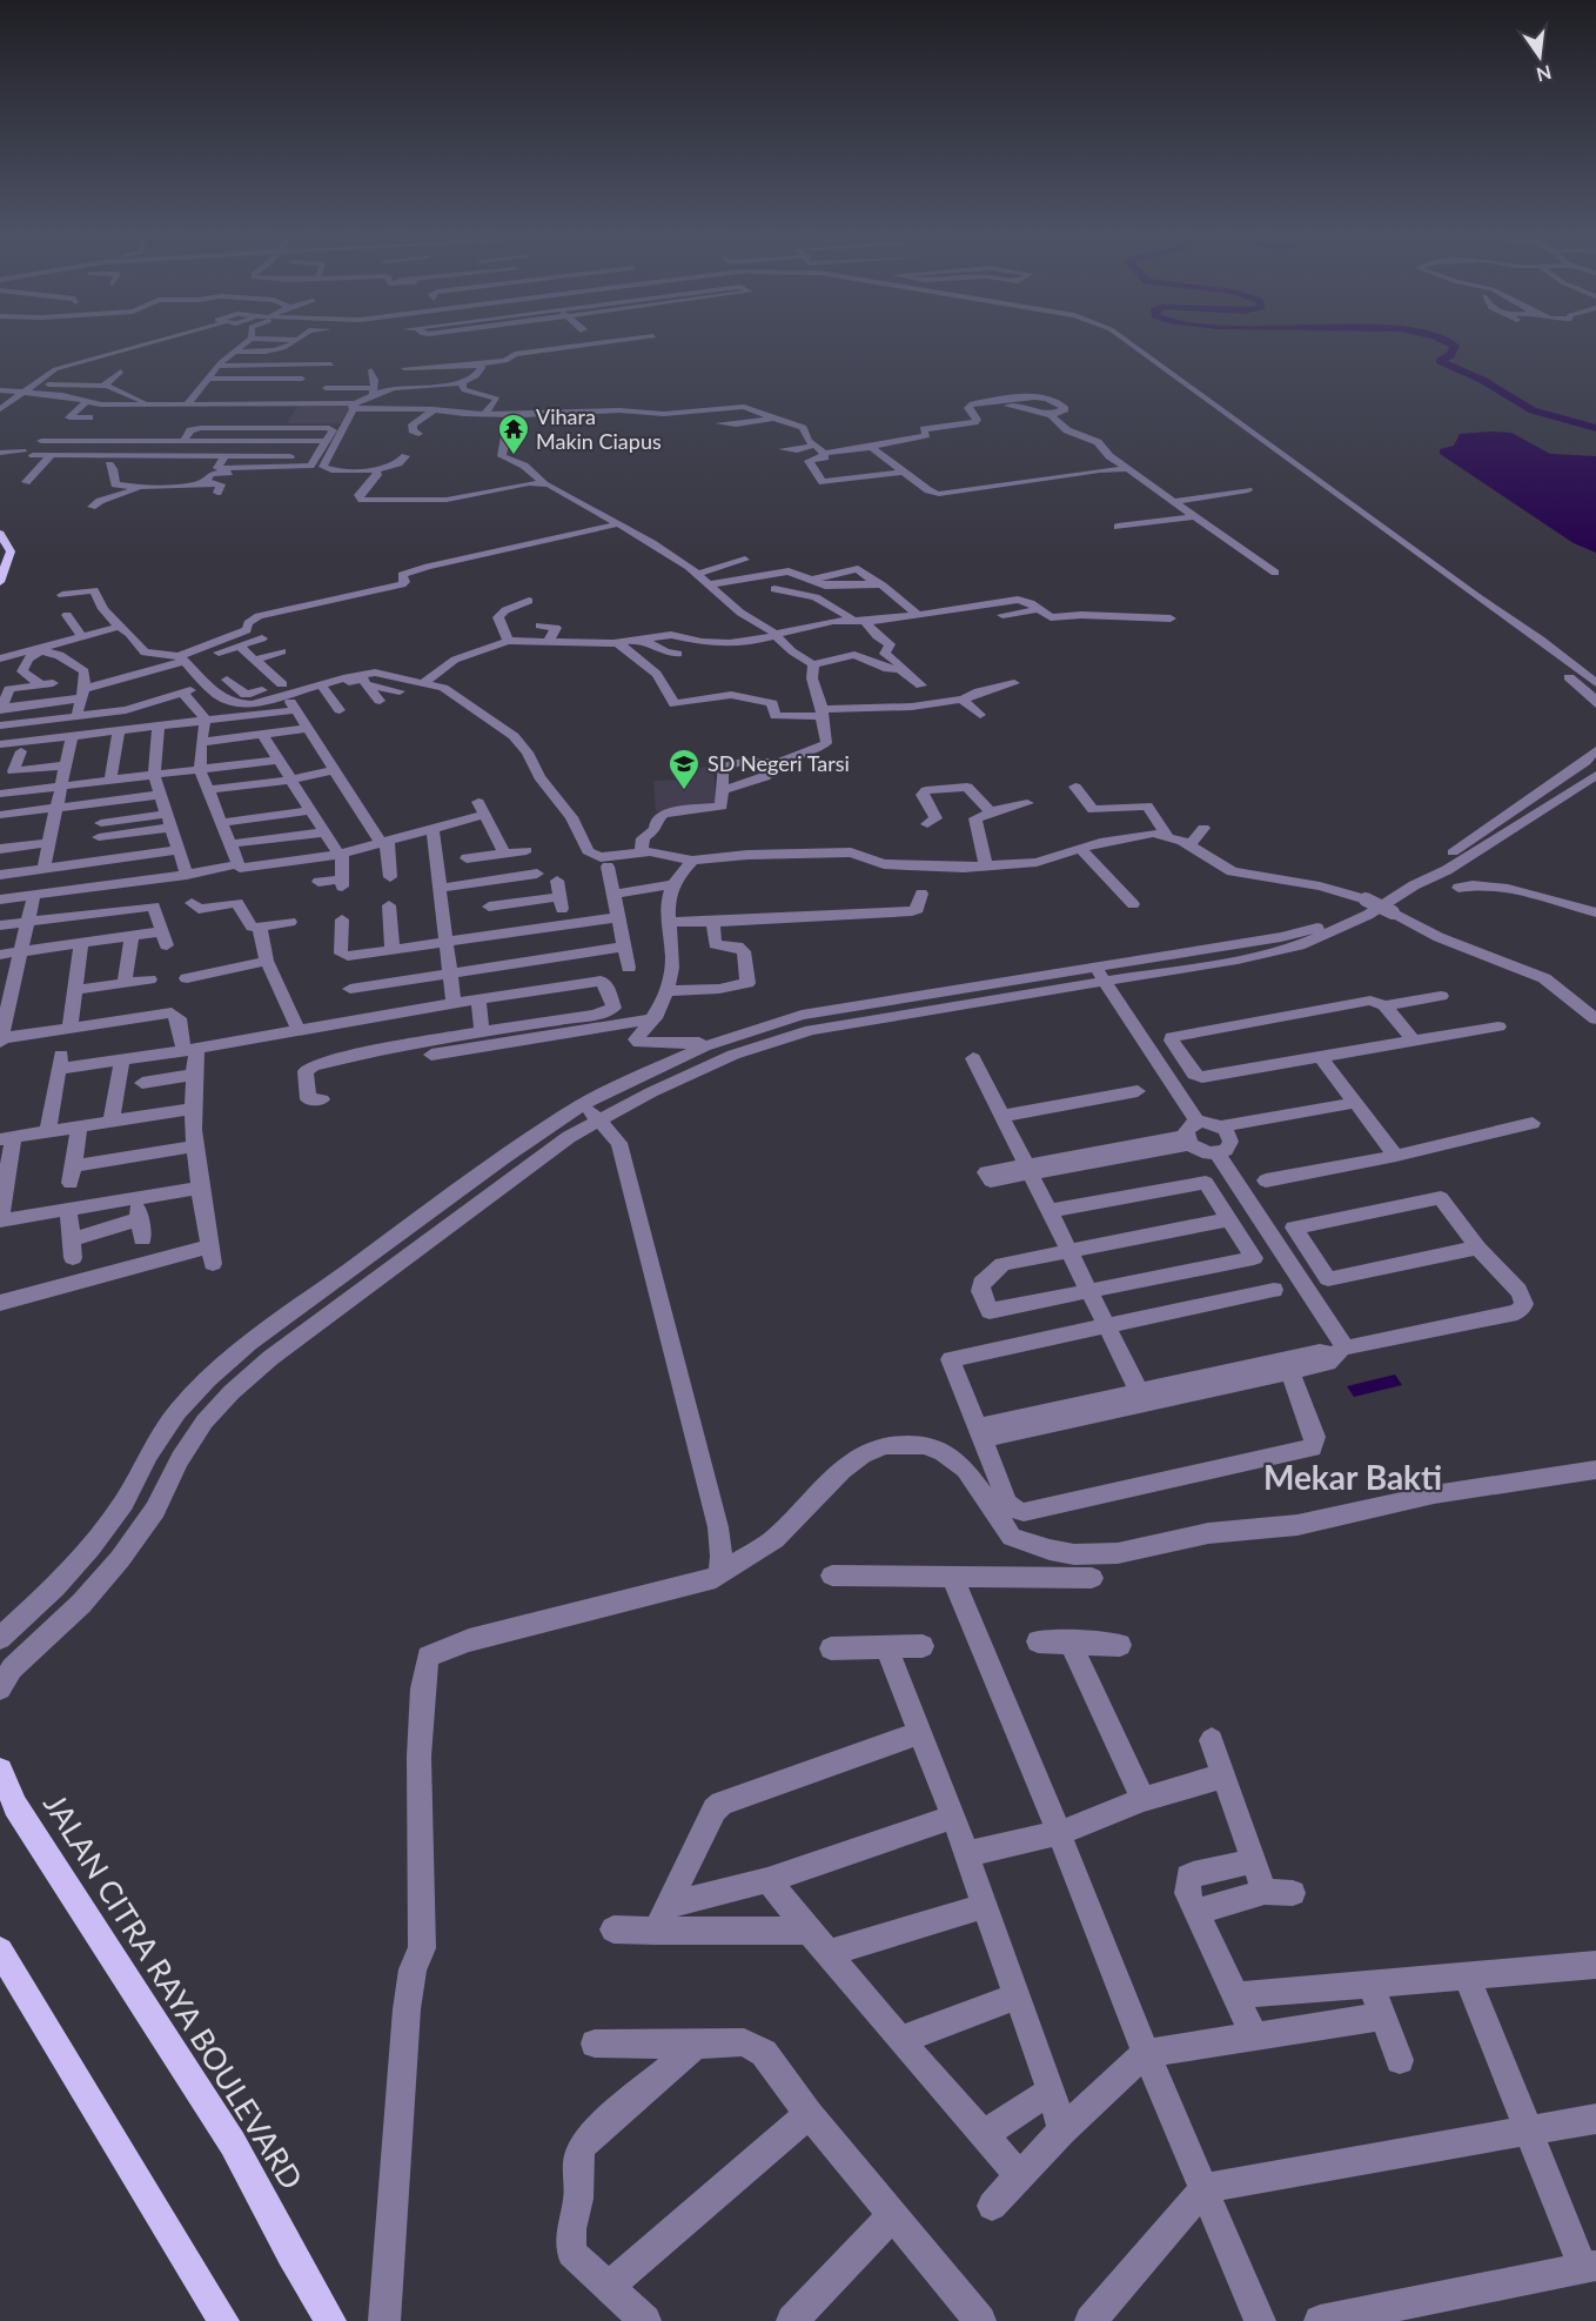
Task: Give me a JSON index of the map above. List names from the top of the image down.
{
  "streets": {
    "main road": ["JALAN CITRA RAYA BOULEVARD"]
  },
  "districts": ["Mekar Bakti"],
  "places": {
    "temple": ["Vihara Makin Ciapus"],
    "school or university": ["SD Negeri Tarsi"]
  },
  "north": "bottom"
}
